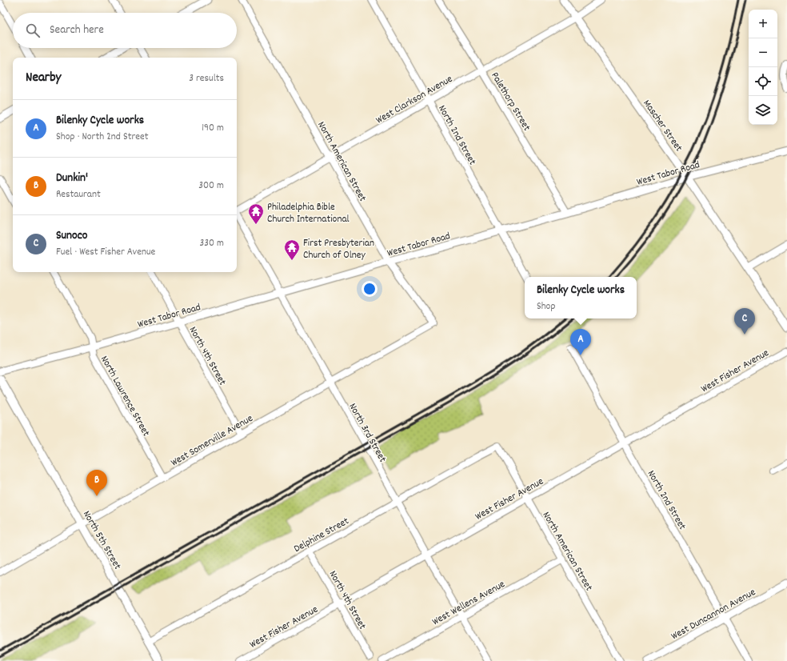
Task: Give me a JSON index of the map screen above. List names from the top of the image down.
{
  "streets": {
    "street": [
      "West Clarkson Avenue",
      "Palethorp Street",
      "Mascher Street",
      "North 2nd Street",
      "North American Street",
      "West Tabor Road",
      "North 4th Street",
      "West Fisher Avenue",
      "North Lawrence Street",
      "North 3rd Street",
      "West Somerville Avenue",
      "Delphine Street",
      "North 5th Street",
      "West Wellens Avenue",
      "West Duncannon Avenue"
    ]
  },
  "crossings": [
    ["West Clarkson Avenue", "Palethorp Street"],
    ["West Clarkson Avenue", "Mascher Street"],
    ["West Clarkson Avenue", "North 2nd Street"],
    ["West Clarkson Avenue", "North American Street"],
    ["Palethorp Street", "West Tabor Road"],
    ["Mascher Street", "West Tabor Road"],
    ["North 2nd Street", "West Tabor Road"],
    ["North 2nd Street", "West Fisher Avenue"],
    ["North 2nd Street", "West Duncannon Avenue"],
    ["North American Street", "West Tabor Road"],
    ["North American Street", "West Fisher Avenue"],
    ["North American Street", "West Somerville Avenue"],
    ["North American Street", "Delphine Street"],
    ["North American Street", "West Wellens Avenue"],
    ["West Tabor Road", "North 4th Street"],
    ["West Tabor Road", "North Lawrence Street"],
    ["West Tabor Road", "North 3rd Street"],
    ["North 4th Street", "West Fisher Avenue"],
    ["North 4th Street", "West Somerville Avenue"],
    ["North 4th Street", "Delphine Street"],
    ["West Fisher Avenue", "North 3rd Street"],
    ["North Lawrence Street", "West Somerville Avenue"],
    ["North 3rd Street", "West Somerville Avenue"],
    ["North 3rd Street", "Delphine Street"],
    ["North 3rd Street", "West Wellens Avenue"],
    ["West Somerville Avenue", "North 5th Street"],
    ["Delphine Street", "North 5th Street"]
  ],
  "places": {
    "temple": ["Philadelphia Bible Church International", "First Presbyterian Church of Olney"]
  },
  "page": {
    "map_buttons": ["+", "−"],
    "search": "Search here",
    "heading": ["Nearby", "3 results"],
    "list": [
      {
        "mark": "A",
        "name": "Bilenky Cycle works",
        "note": "Shop · North 2nd Street",
        "value": "190 m"
      },
      {
        "mark": "B",
        "name": "Dunkin'",
        "note": "Restaurant",
        "value": "300 m"
      },
      {
        "mark": "C",
        "name": "Sunoco",
        "note": "Fuel · West Fisher Avenue",
        "value": "330 m"
      }
    ],
    "popup": ["Bilenky Cycle works", "Shop"],
    "pins": ["C", "A", "B"]
  }
}
